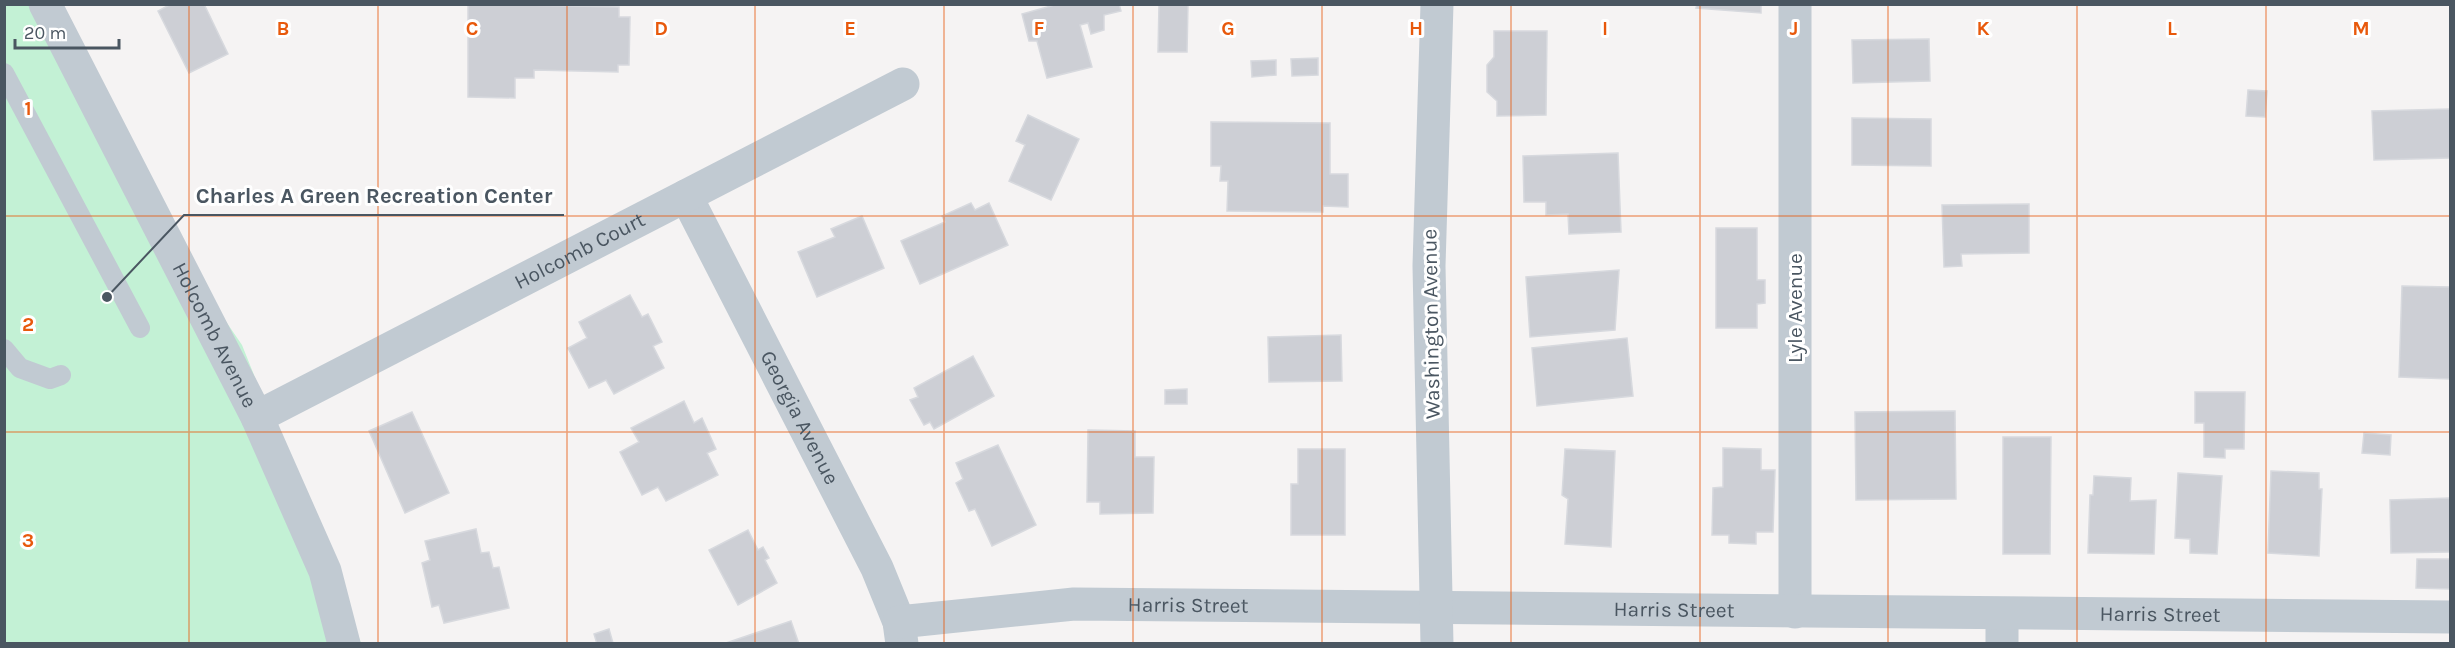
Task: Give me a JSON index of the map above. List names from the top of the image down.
{
  "streets": {
    "street": [
      "Holcomb Court",
      "Lyle Avenue",
      "Washington Avenue",
      "Holcomb Avenue",
      "Georgia Avenue",
      "Harris Street"
    ]
  },
  "crossings": [
    ["Holcomb Court", "Holcomb Avenue"],
    ["Holcomb Court", "Georgia Avenue"],
    ["Lyle Avenue", "Harris Street"],
    ["Washington Avenue", "Harris Street"],
    ["Georgia Avenue", "Harris Street"]
  ],
  "places": ["Charles A Green Recreation Center"],
  "scale_bar": "20 m",
  "grid": {
    "columns": [
      "B",
      "C",
      "D",
      "E",
      "F",
      "G",
      "H",
      "I",
      "J",
      "K",
      "L",
      "M"
    ],
    "rows": ["1", "2", "3"]
  }
}
